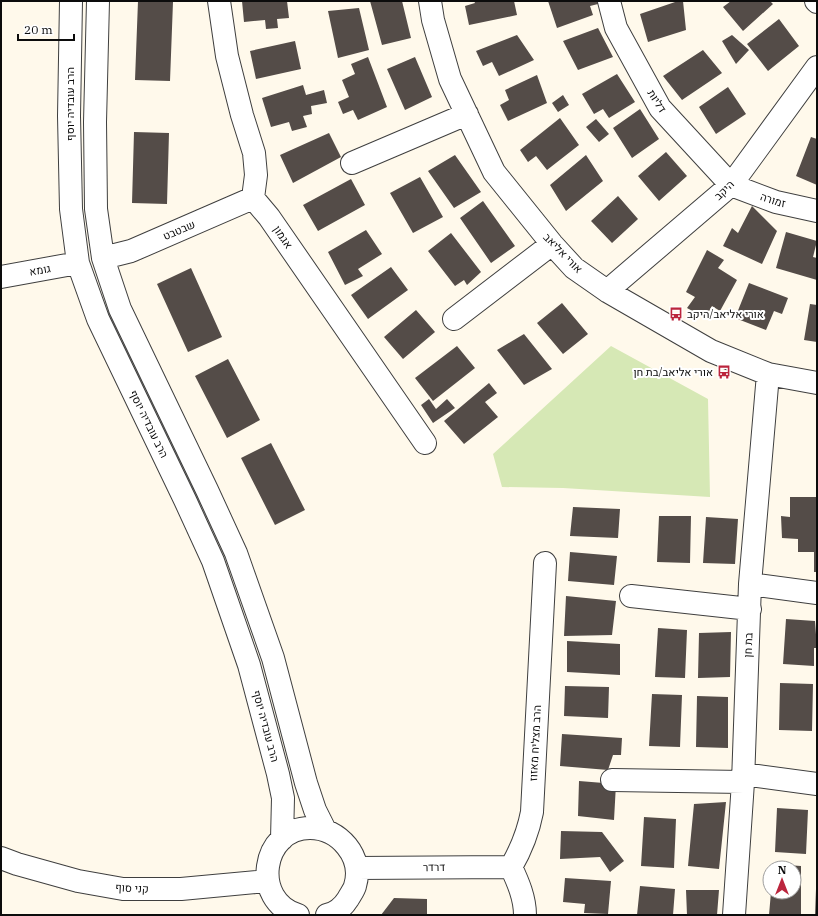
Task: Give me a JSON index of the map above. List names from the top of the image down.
{
  "streets": {
    "street": [
      "דליות",
      "הרב עובדיה יוסף",
      "היקב",
      "זמורה",
      "שבטבט",
      "אגמון",
      "אורי אליאב",
      "גומא",
      "בת חן",
      "הרב מצליח מאזוז",
      "דרדר",
      "קני סוף"
    ]
  },
  "crossings": [
    ["דליות", "היקב"],
    ["דליות", "זמורה"],
    ["הרב עובדיה יוסף", "גומא"],
    ["היקב", "זמורה"],
    ["היקב", "אורי אליאב"],
    ["שבטבט", "אגמון"],
    ["אורי אליאב", "בת חן"],
    ["הרב מצליח מאזוז", "דרדר"]
  ],
  "places": {
    "bus stop": ["אורי אליאב/היקב", "אורי אליאב/בת חן"]
  },
  "scale_bar": "20 m",
  "north": "top"
}
